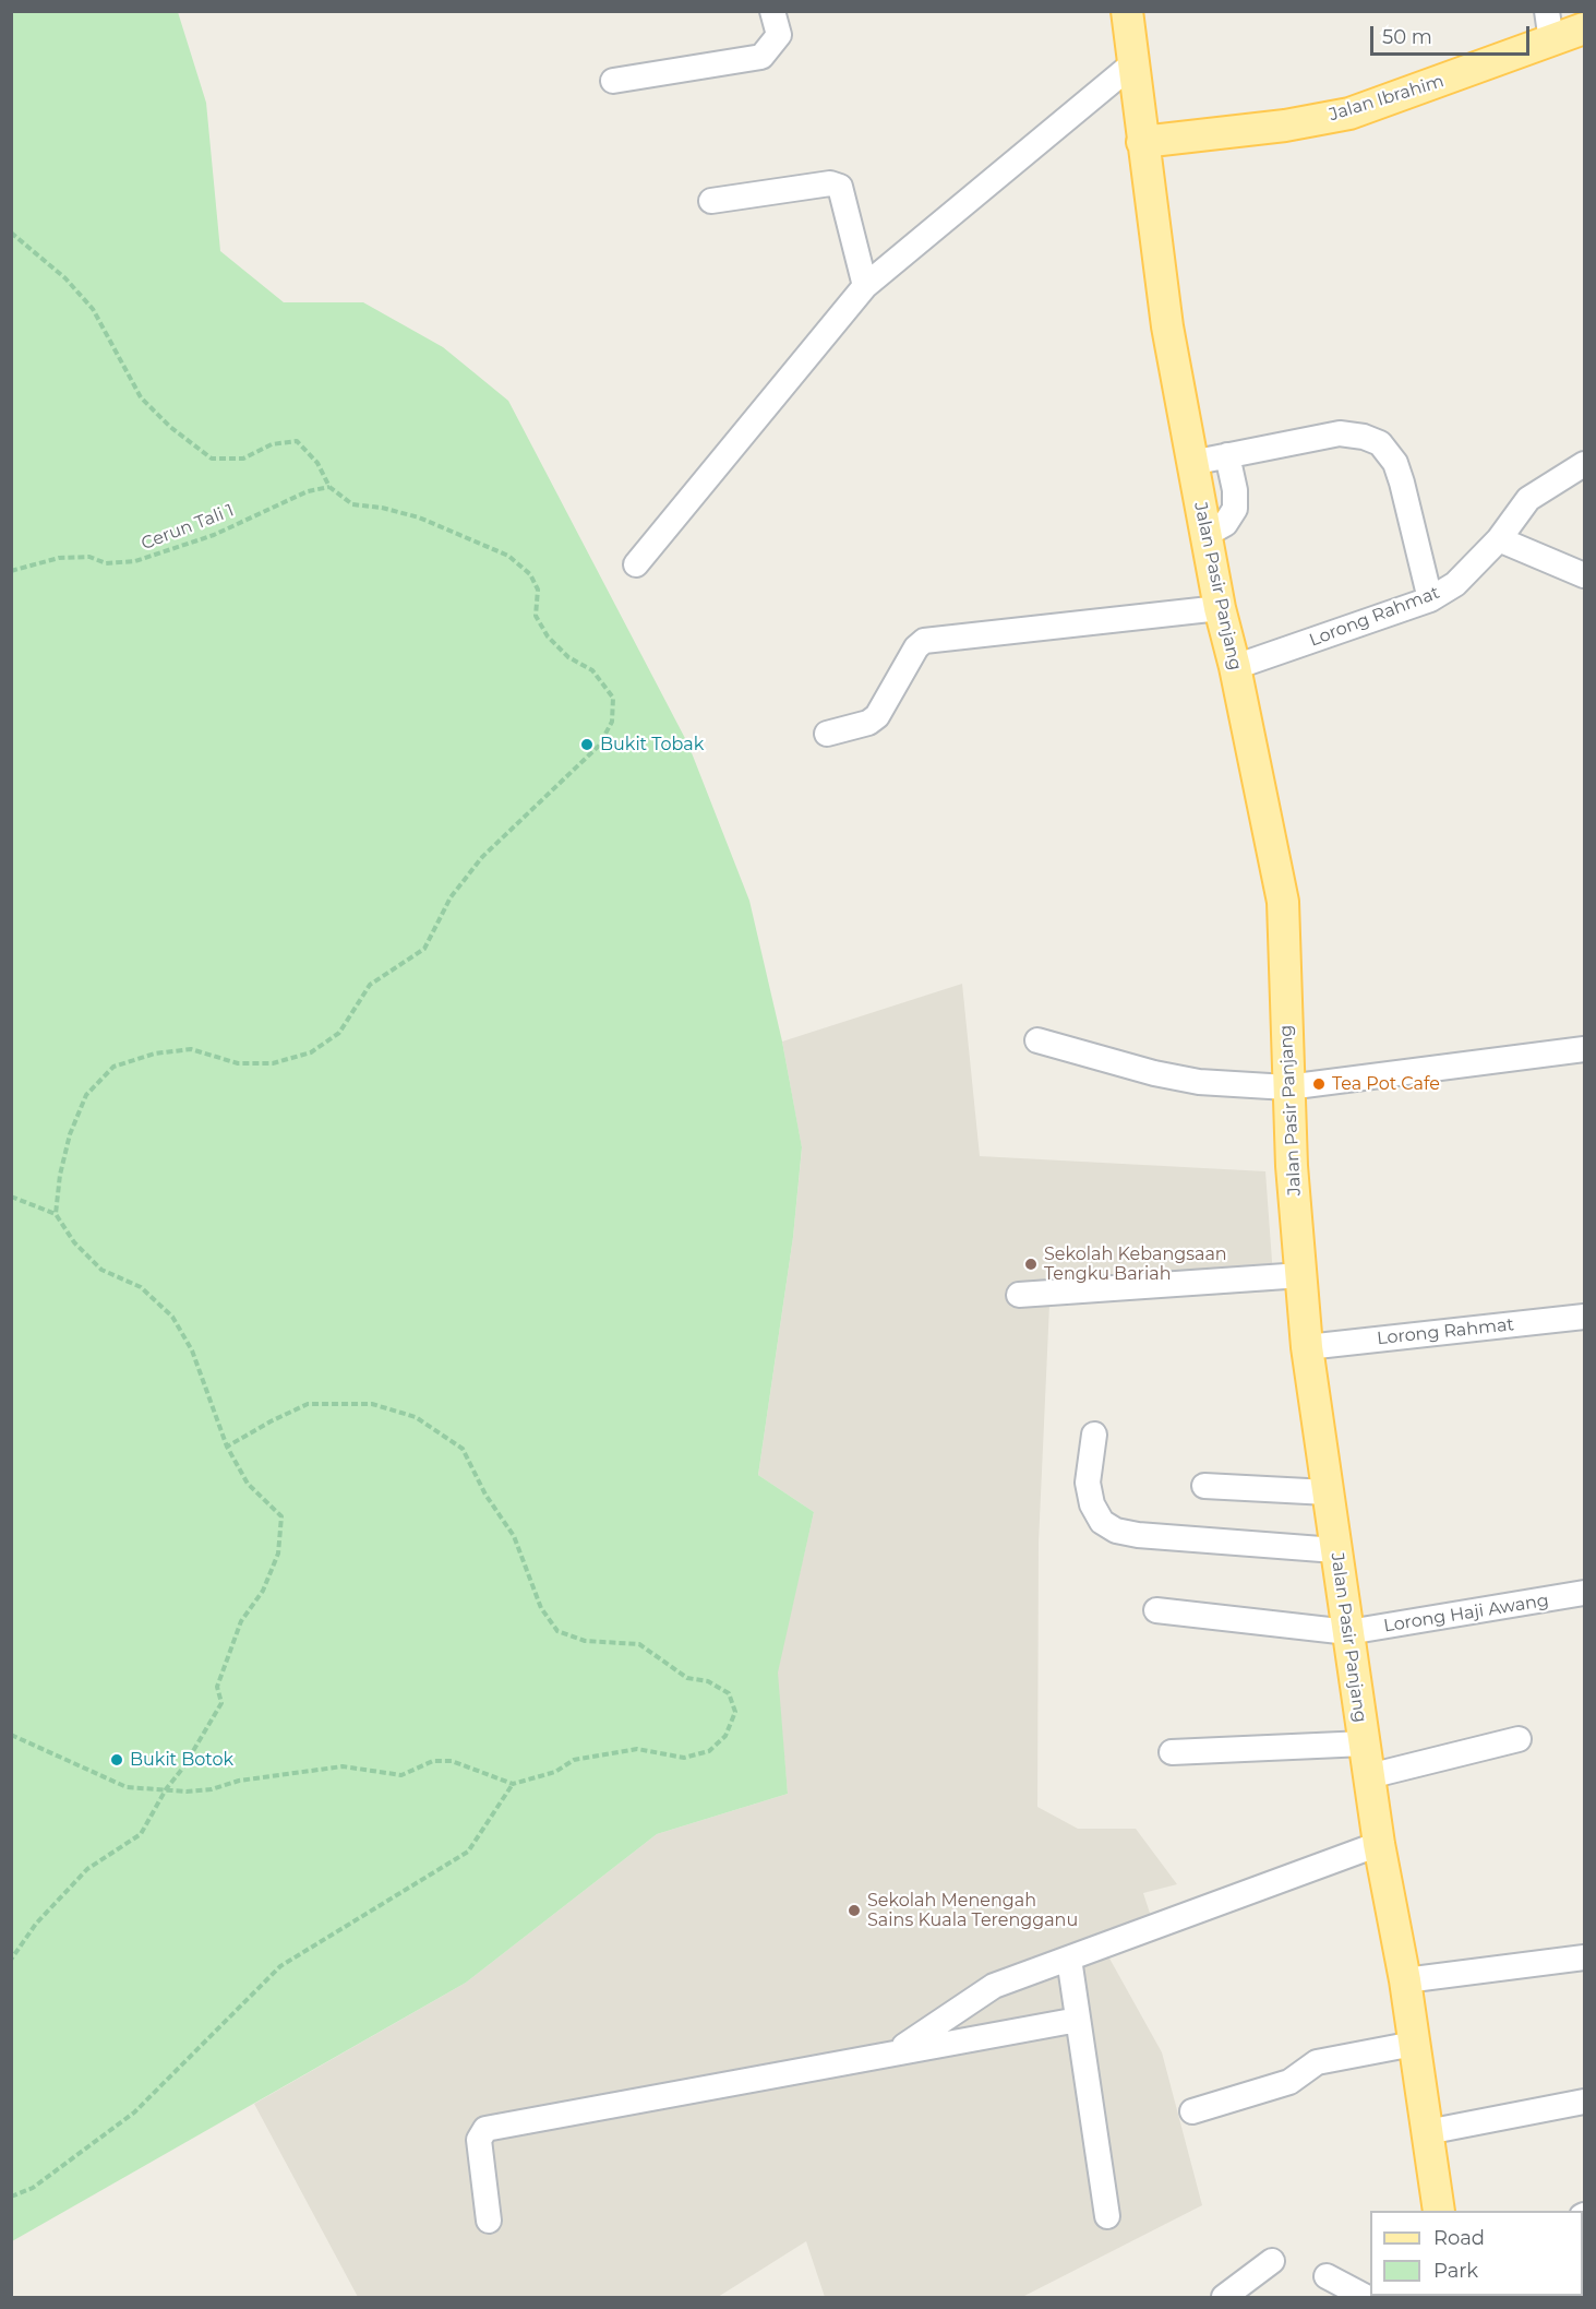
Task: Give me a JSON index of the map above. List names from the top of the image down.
{
  "streets": {
    "main road": ["Jalan Ibrahim", "Jalan Pasir Panjang"],
    "street": ["Lorong Rahmat", "Lorong Haji Awang"],
    "path": ["Cerun Tali 1"]
  },
  "crossings": [
    ["Jalan Ibrahim", "Jalan Pasir Panjang"],
    ["Jalan Pasir Panjang", "Lorong Rahmat"],
    ["Jalan Pasir Panjang", "Lorong Haji Awang"]
  ],
  "places": [
    "Bukit Tobak",
    "Tea Pot Cafe",
    "Sekolah Kebangsaan Tengku Bariah",
    "Bukit Botok",
    "Sekolah Menengah Sains Kuala Terengganu"
  ],
  "legend": ["Road", "Park"],
  "scale_bar": "50 m"
}
